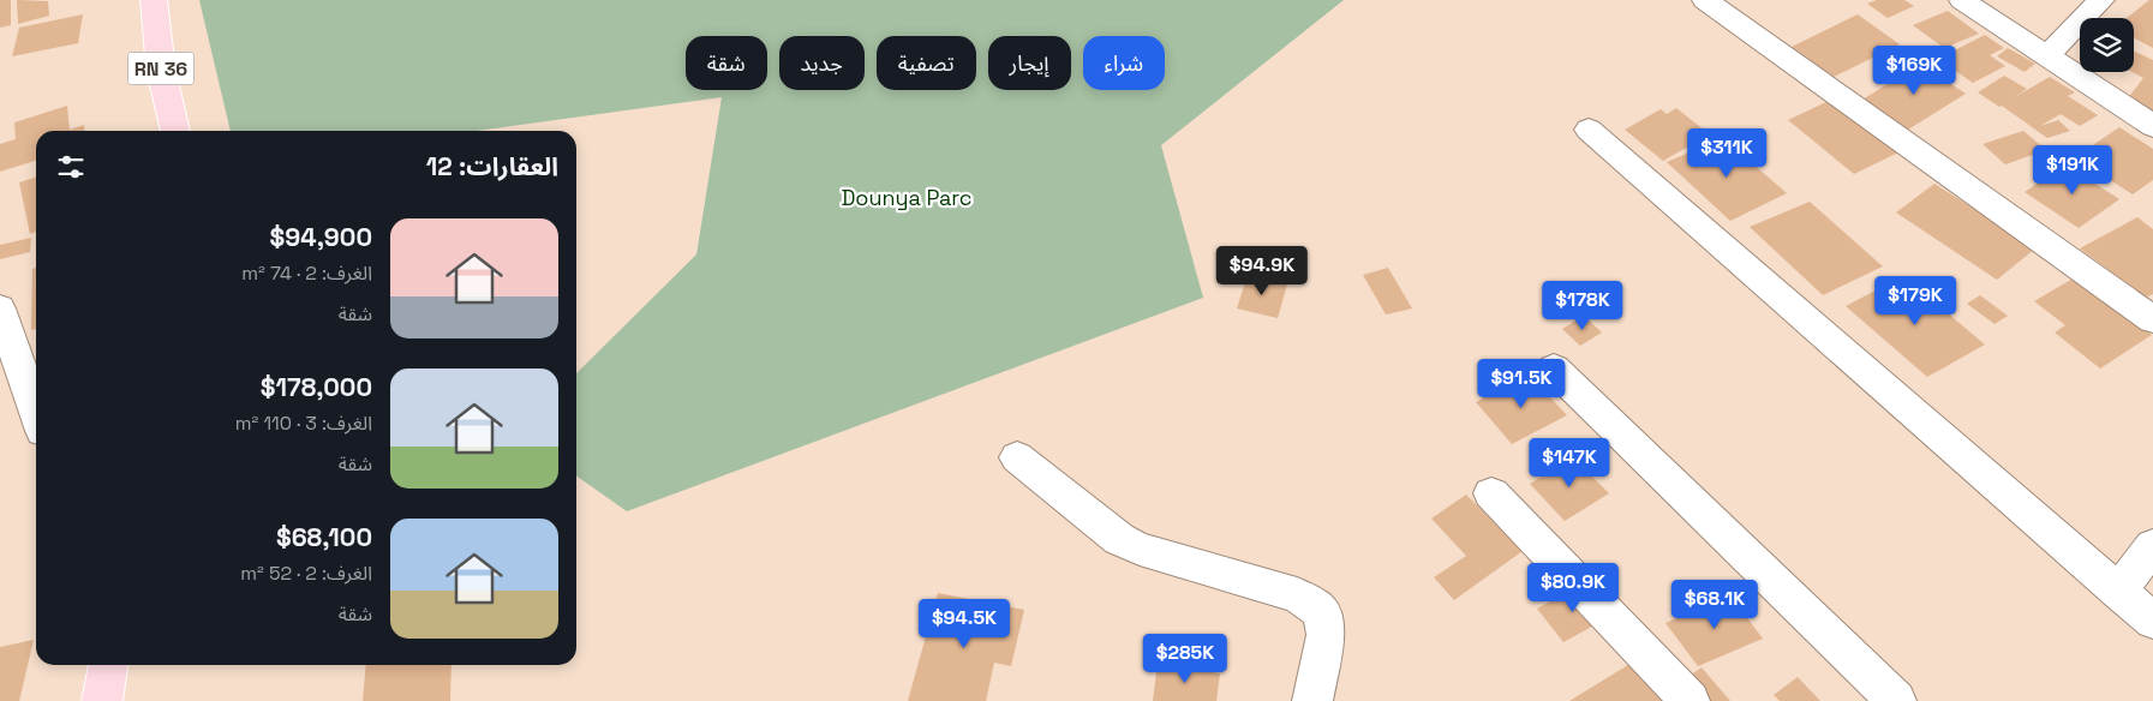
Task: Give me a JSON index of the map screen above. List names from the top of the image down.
{
  "streets": {
    "main road": ["RN 36"]
  },
  "parks": ["Dounya Parc"],
  "page": {
    "chip": [
      "شراء",
      "إيجار",
      "تصفية",
      "جديد",
      "شقة"
    ],
    "price": [
      "$169K",
      "$311K",
      "$191K",
      "$94.9K",
      "$179K",
      "$178K",
      "$91.5K",
      "$147K",
      "$80.9K",
      "$68.1K",
      "$94.5K",
      "$285K"
    ],
    "heading": "العقارات: 12",
    "list": [
      {
        "name": "$94,900",
        "note": "الغرف: 2 · 74 m² · شقة"
      },
      {
        "name": "$178,000",
        "note": "الغرف: 3 · 110 m² · شقة"
      },
      {
        "name": "$68,100",
        "note": "الغرف: 2 · 52 m² · شقة"
      }
    ]
  }
}
